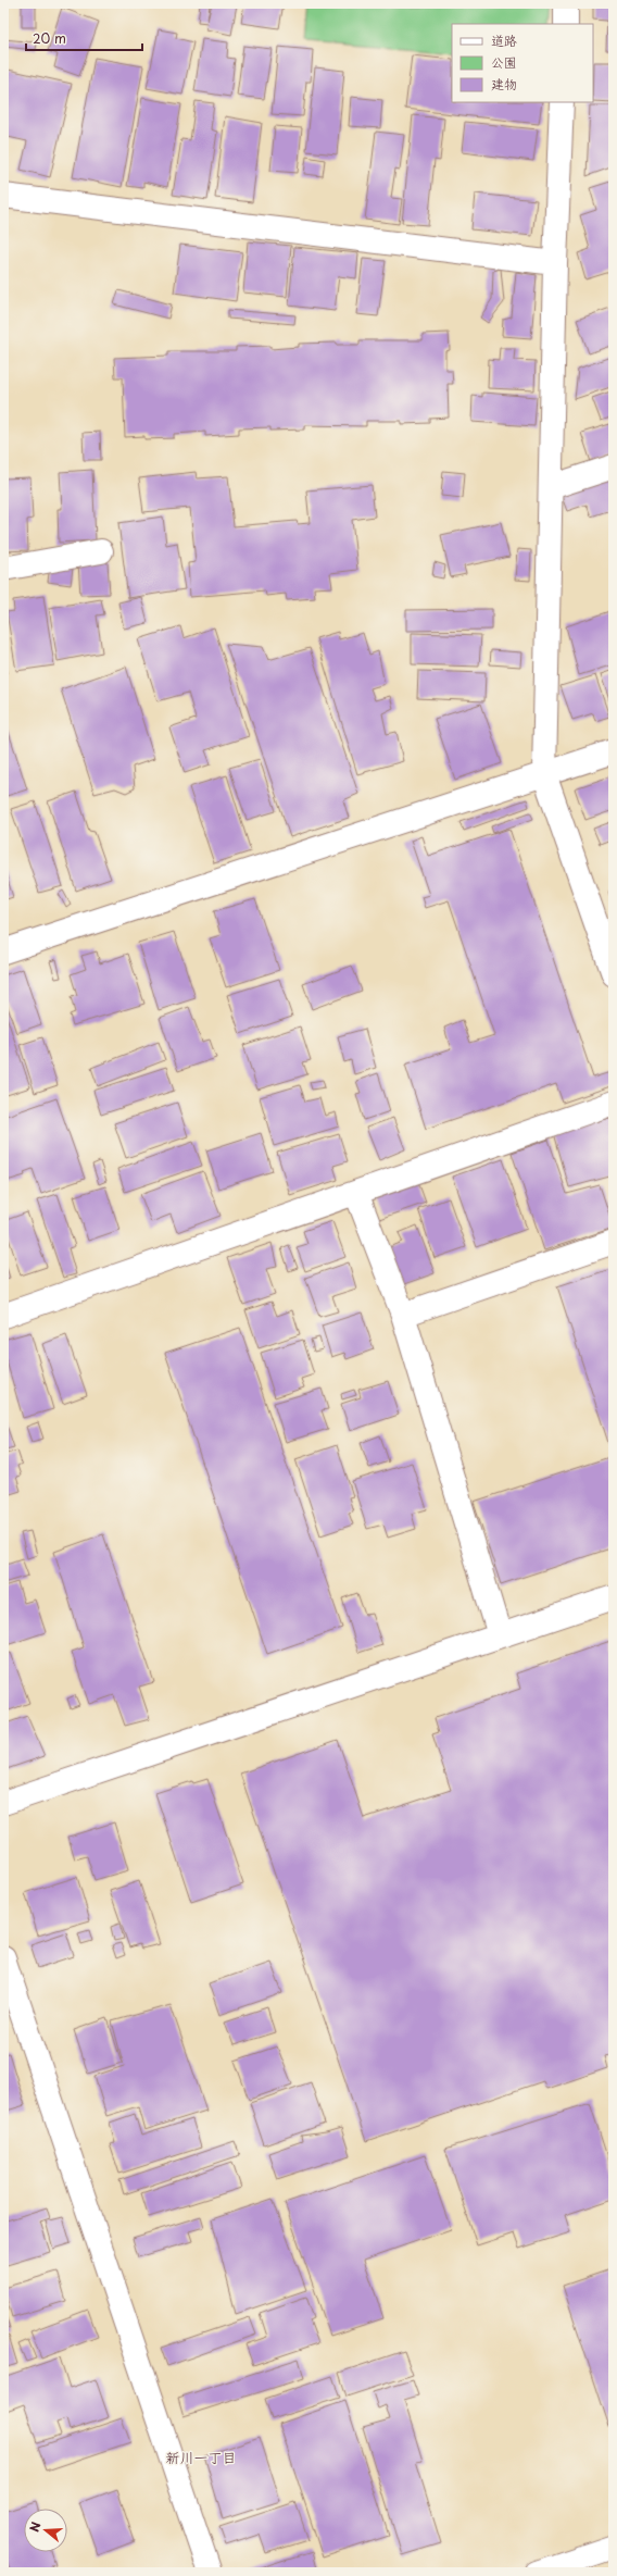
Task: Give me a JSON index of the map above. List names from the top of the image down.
{
  "districts": ["新川一丁目"],
  "legend": ["道路", "公園", "建物"],
  "scale_bar": "20 m",
  "north": "left"
}
